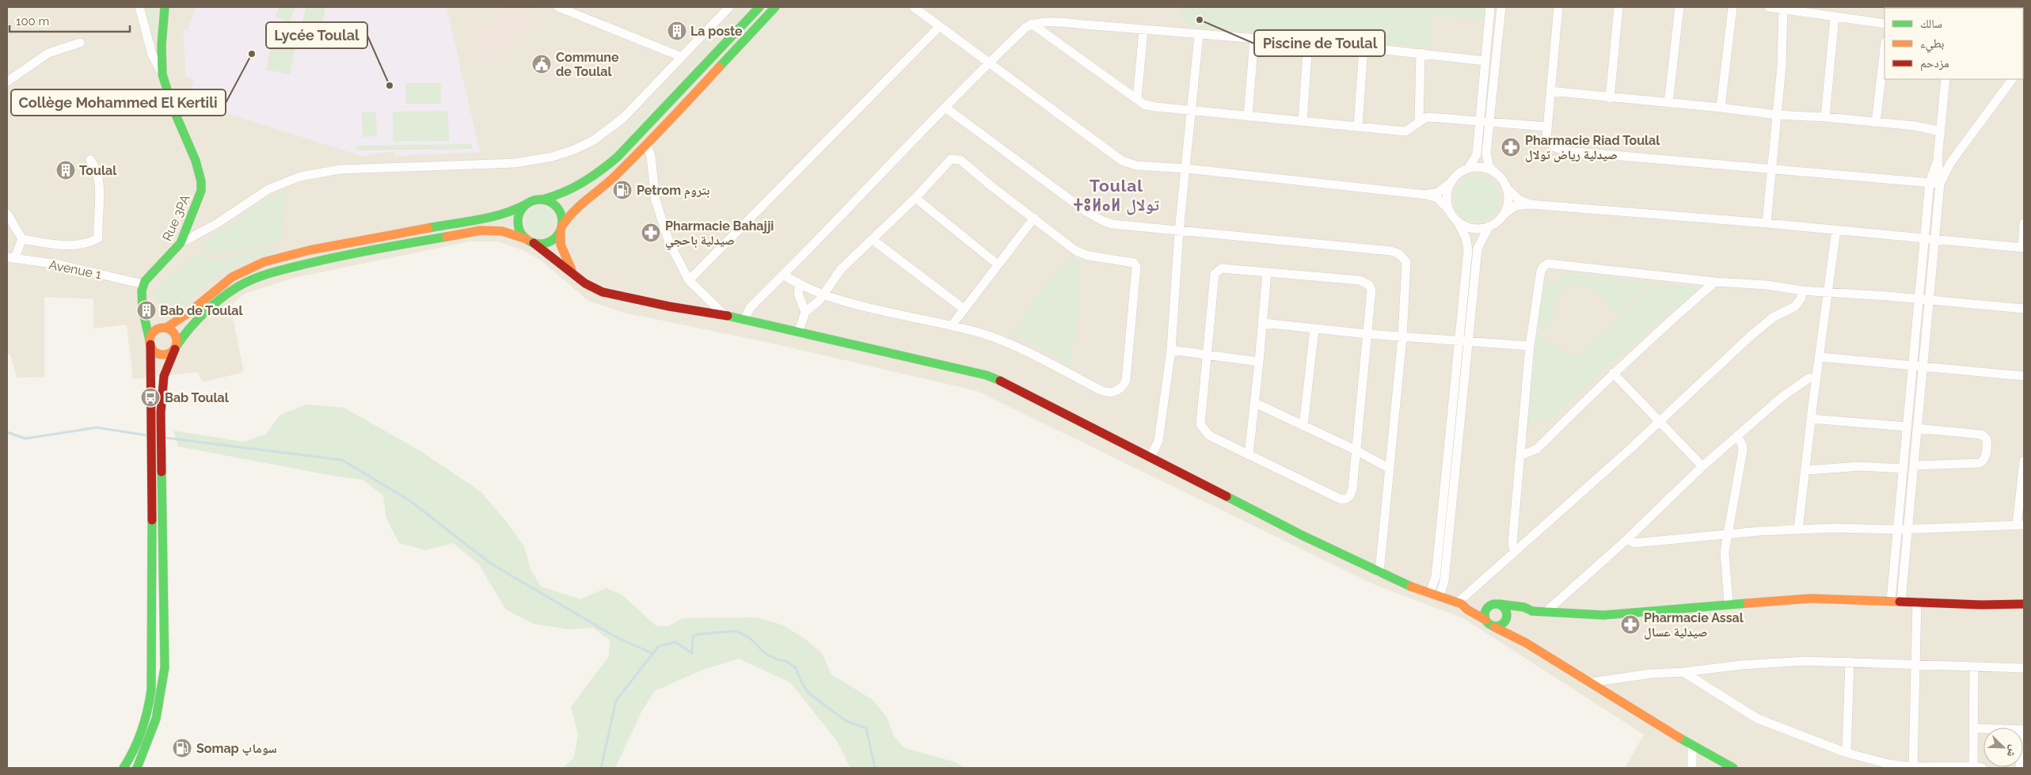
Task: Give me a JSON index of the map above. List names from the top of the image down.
{
  "streets": {
    "main road": ["Rue 3PA"],
    "street": ["Avenue 1"]
  },
  "crossings": [
    ["Rue 3PA", "Avenue 1"]
  ],
  "districts": ["Toulal ⵜⵓⵍⴰⵍ تولال"],
  "places": {
    "other": ["Piscine de Toulal", "Collège Mohammed El Kertili", "Lycée Toulal"],
    "building": ["La poste", "Toulal", "Bab de Toulal"],
    "public building": ["Commune de Toulal"],
    "pharmacy": ["Pharmacie Riad Toulal صيدلية رياض تولال", "Pharmacie Bahajji صيدلية باحجي", "Pharmacie Assal صيدلية عسال"],
    "fuel station": ["Petrom بتروم", "Somap سوماپ"],
    "bus stop": ["Bab Toulal"]
  },
  "legend": ["سالك", "بطيء", "مزدحم"],
  "scale_bar": "100 m",
  "north": "bottom right"
}
